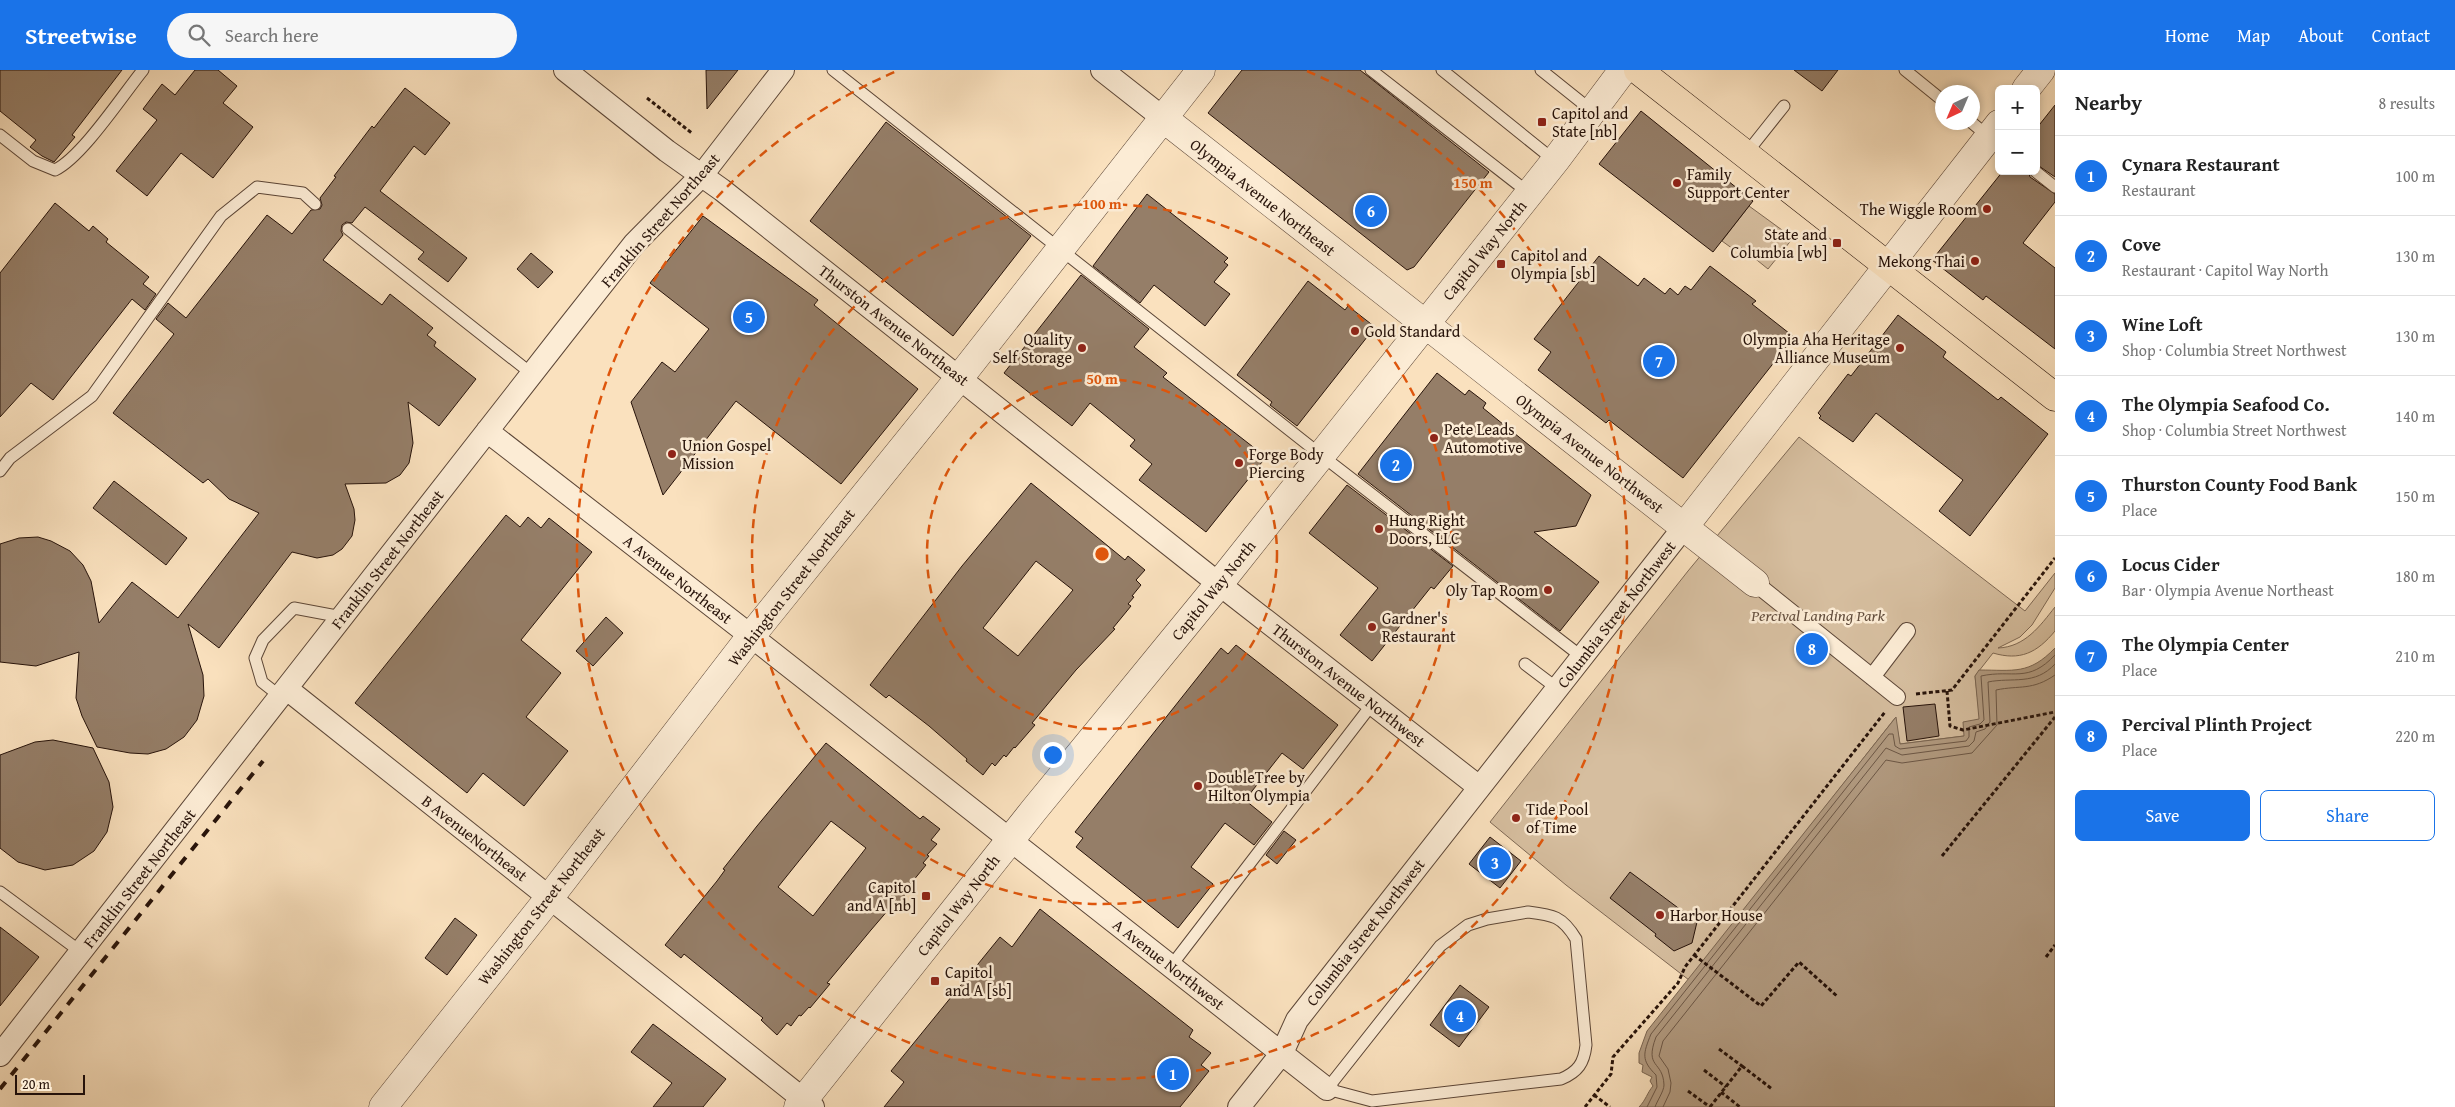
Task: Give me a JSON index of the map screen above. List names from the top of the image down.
{
  "streets": {
    "street": [
      "Olympia Avenue Northeast",
      "Franklin Street Northeast",
      "Capitol Way North",
      "Thurston Avenue Northeast",
      "Olympia Avenue Northwest",
      "A Avenue Northeast",
      "Washington Street Northeast",
      "Columbia Street Northwest",
      "Thurston Avenue Northwest",
      "B AvenueNortheast",
      "A Avenue Northwest"
    ]
  },
  "crossings": [
    ["Olympia Avenue Northeast", "Capitol Way North"],
    ["Olympia Avenue Northeast", "Olympia Avenue Northwest"],
    ["Olympia Avenue Northeast", "Washington Street Northeast"],
    ["Franklin Street Northeast", "Thurston Avenue Northeast"],
    ["Franklin Street Northeast", "A Avenue Northeast"],
    ["Franklin Street Northeast", "B AvenueNortheast"],
    ["Capitol Way North", "Thurston Avenue Northeast"],
    ["Capitol Way North", "Olympia Avenue Northwest"],
    ["Capitol Way North", "A Avenue Northeast"],
    ["Capitol Way North", "Thurston Avenue Northwest"],
    ["Capitol Way North", "B AvenueNortheast"],
    ["Capitol Way North", "A Avenue Northwest"],
    ["Thurston Avenue Northeast", "Washington Street Northeast"],
    ["Thurston Avenue Northeast", "Thurston Avenue Northwest"],
    ["Olympia Avenue Northwest", "Columbia Street Northwest"],
    ["A Avenue Northeast", "Washington Street Northeast"],
    ["A Avenue Northeast", "A Avenue Northwest"],
    ["Washington Street Northeast", "B AvenueNortheast"],
    ["Columbia Street Northwest", "Thurston Avenue Northwest"],
    ["Columbia Street Northwest", "A Avenue Northwest"]
  ],
  "parks": ["Percival Landing Park"],
  "places": {
    "transit": [
      "Capitol and State [nb]",
      "State and Columbia [wb]",
      "Capitol and Olympia [sb]",
      "Capitol and A [nb]",
      "Capitol and A [sb]"
    ],
    "other": [
      "Family Support Center",
      "The Wiggle Room",
      "Mekong Thai",
      "Gold Standard",
      "Quality Self Storage",
      "Olympia Aha Heritage Alliance Museum",
      "Pete Leads Automotive",
      "Union Gospel Mission",
      "Forge Body Piercing",
      "Hung Right Doors, LLC",
      "Oly Tap Room",
      "Gardner's Restaurant",
      "DoubleTree by Hilton Olympia",
      "Tide Pool of Time",
      "Harbor House"
    ]
  },
  "scale_bar": "20 m",
  "north": "bottom left",
  "page": {
    "header": "Streetwise",
    "search": "Search here",
    "nav": [
      "Home",
      "Map",
      "About",
      "Contact"
    ],
    "heading": ["Nearby", "8 results"],
    "map_buttons": ["+", "−"],
    "list": [
      {
        "mark": "1",
        "name": "Cynara Restaurant",
        "note": "Restaurant",
        "value": "100 m"
      },
      {
        "mark": "2",
        "name": "Cove",
        "note": "Restaurant · Capitol Way North",
        "value": "130 m"
      },
      {
        "mark": "3",
        "name": "Wine Loft",
        "note": "Shop · Columbia Street Northwest",
        "value": "130 m"
      },
      {
        "mark": "4",
        "name": "The Olympia Seafood Co.",
        "note": "Shop · Columbia Street Northwest",
        "value": "140 m"
      },
      {
        "mark": "5",
        "name": "Thurston County Food Bank",
        "note": "Place",
        "value": "150 m"
      },
      {
        "mark": "6",
        "name": "Locus Cider",
        "note": "Bar · Olympia Avenue Northeast",
        "value": "180 m"
      },
      {
        "mark": "7",
        "name": "The Olympia Center",
        "note": "Place",
        "value": "210 m"
      },
      {
        "mark": "8",
        "name": "Percival Plinth Project",
        "note": "Place",
        "value": "220 m"
      }
    ],
    "pins": [
      "6",
      "5",
      "7",
      "2",
      "8",
      "3",
      "4",
      "1"
    ],
    "buttons": ["Save", "Share"],
    "scale": "20 m"
  },
  "rings": ["150 m", "100 m", "50 m"]
}
